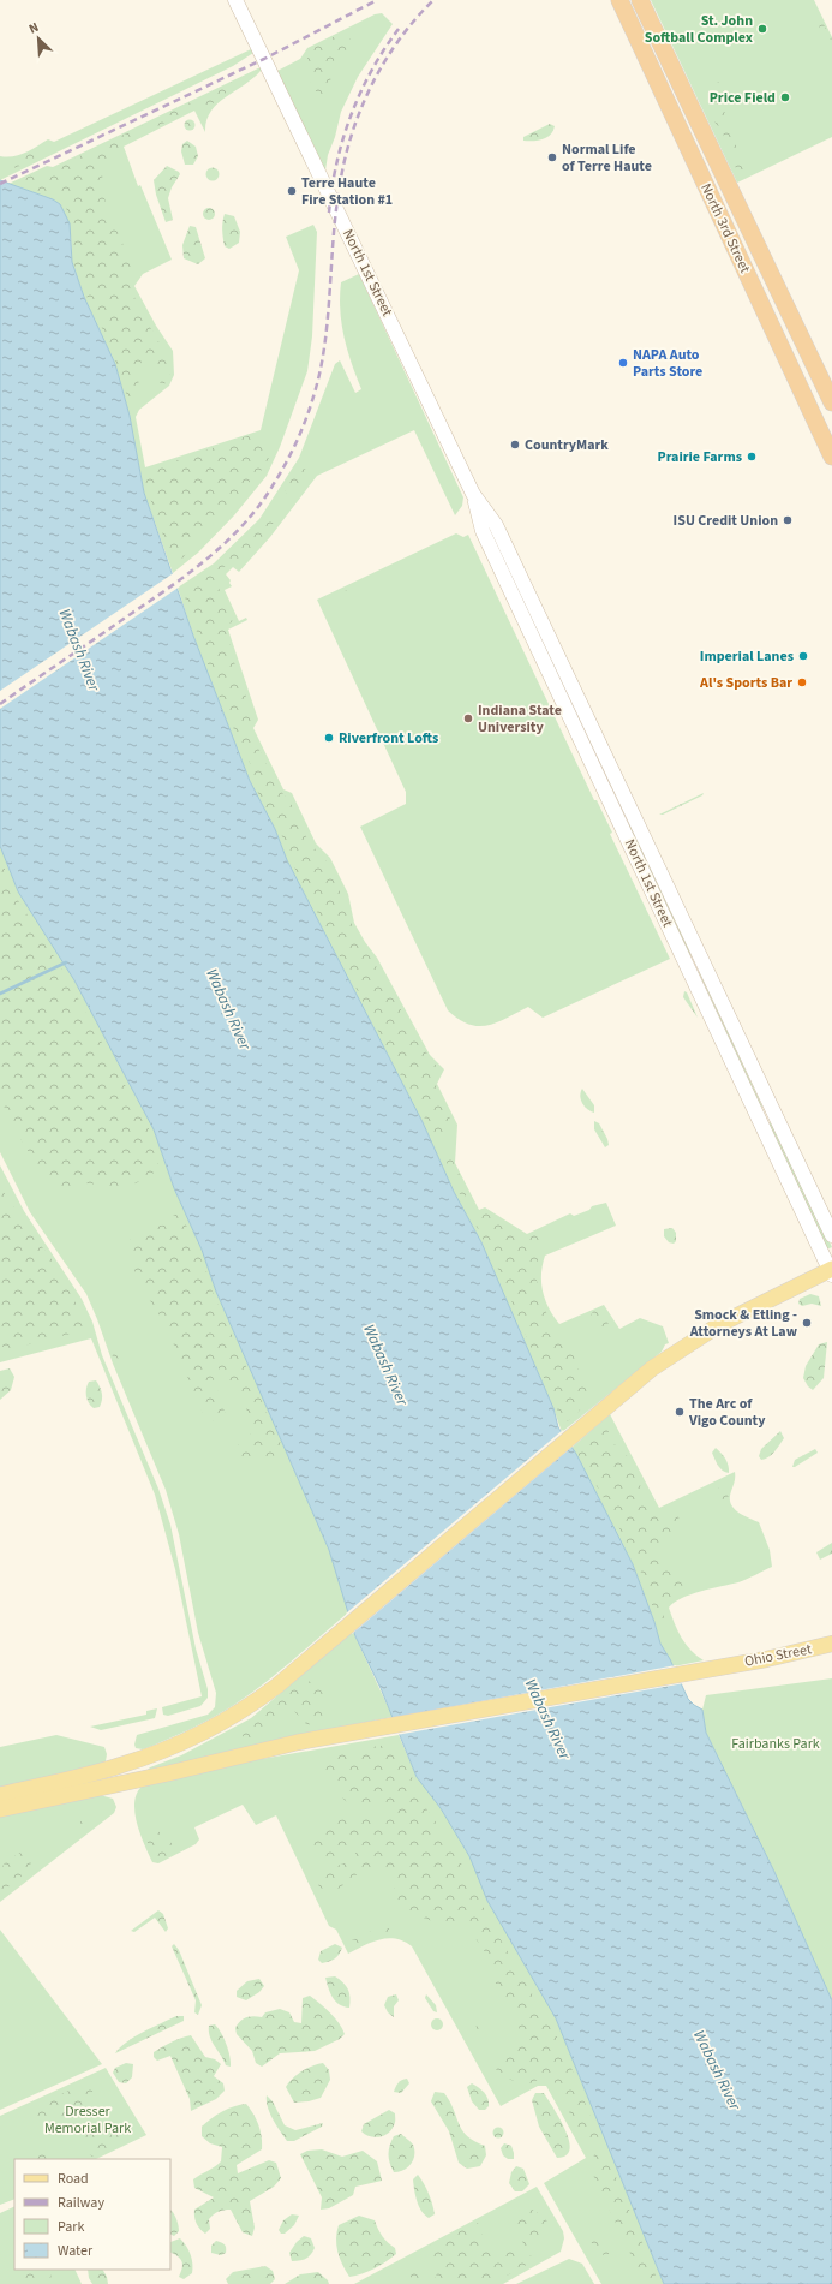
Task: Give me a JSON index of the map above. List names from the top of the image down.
{
  "streets": {
    "highway": ["North 3rd Street"],
    "main road": ["North 1st Street", "Ohio Street"]
  },
  "water": ["Wabash River"],
  "parks": ["Fairbanks Park", "Dresser Memorial Park"],
  "places": [
    "St. John Softball Complex",
    "Price Field",
    "Normal Life of Terre Haute",
    "Terre Haute Fire Station #1",
    "NAPA Auto Parts Store",
    "CountryMark",
    "Prairie Farms",
    "ISU Credit Union",
    "Imperial Lanes",
    "Al's Sports Bar",
    "Indiana State University",
    "Riverfront Lofts",
    "Smock & Etling - Attorneys At Law",
    "The Arc of Vigo County"
  ],
  "legend": [
    "Road",
    "Railway",
    "Park",
    "Water"
  ],
  "north": "top left"
}
